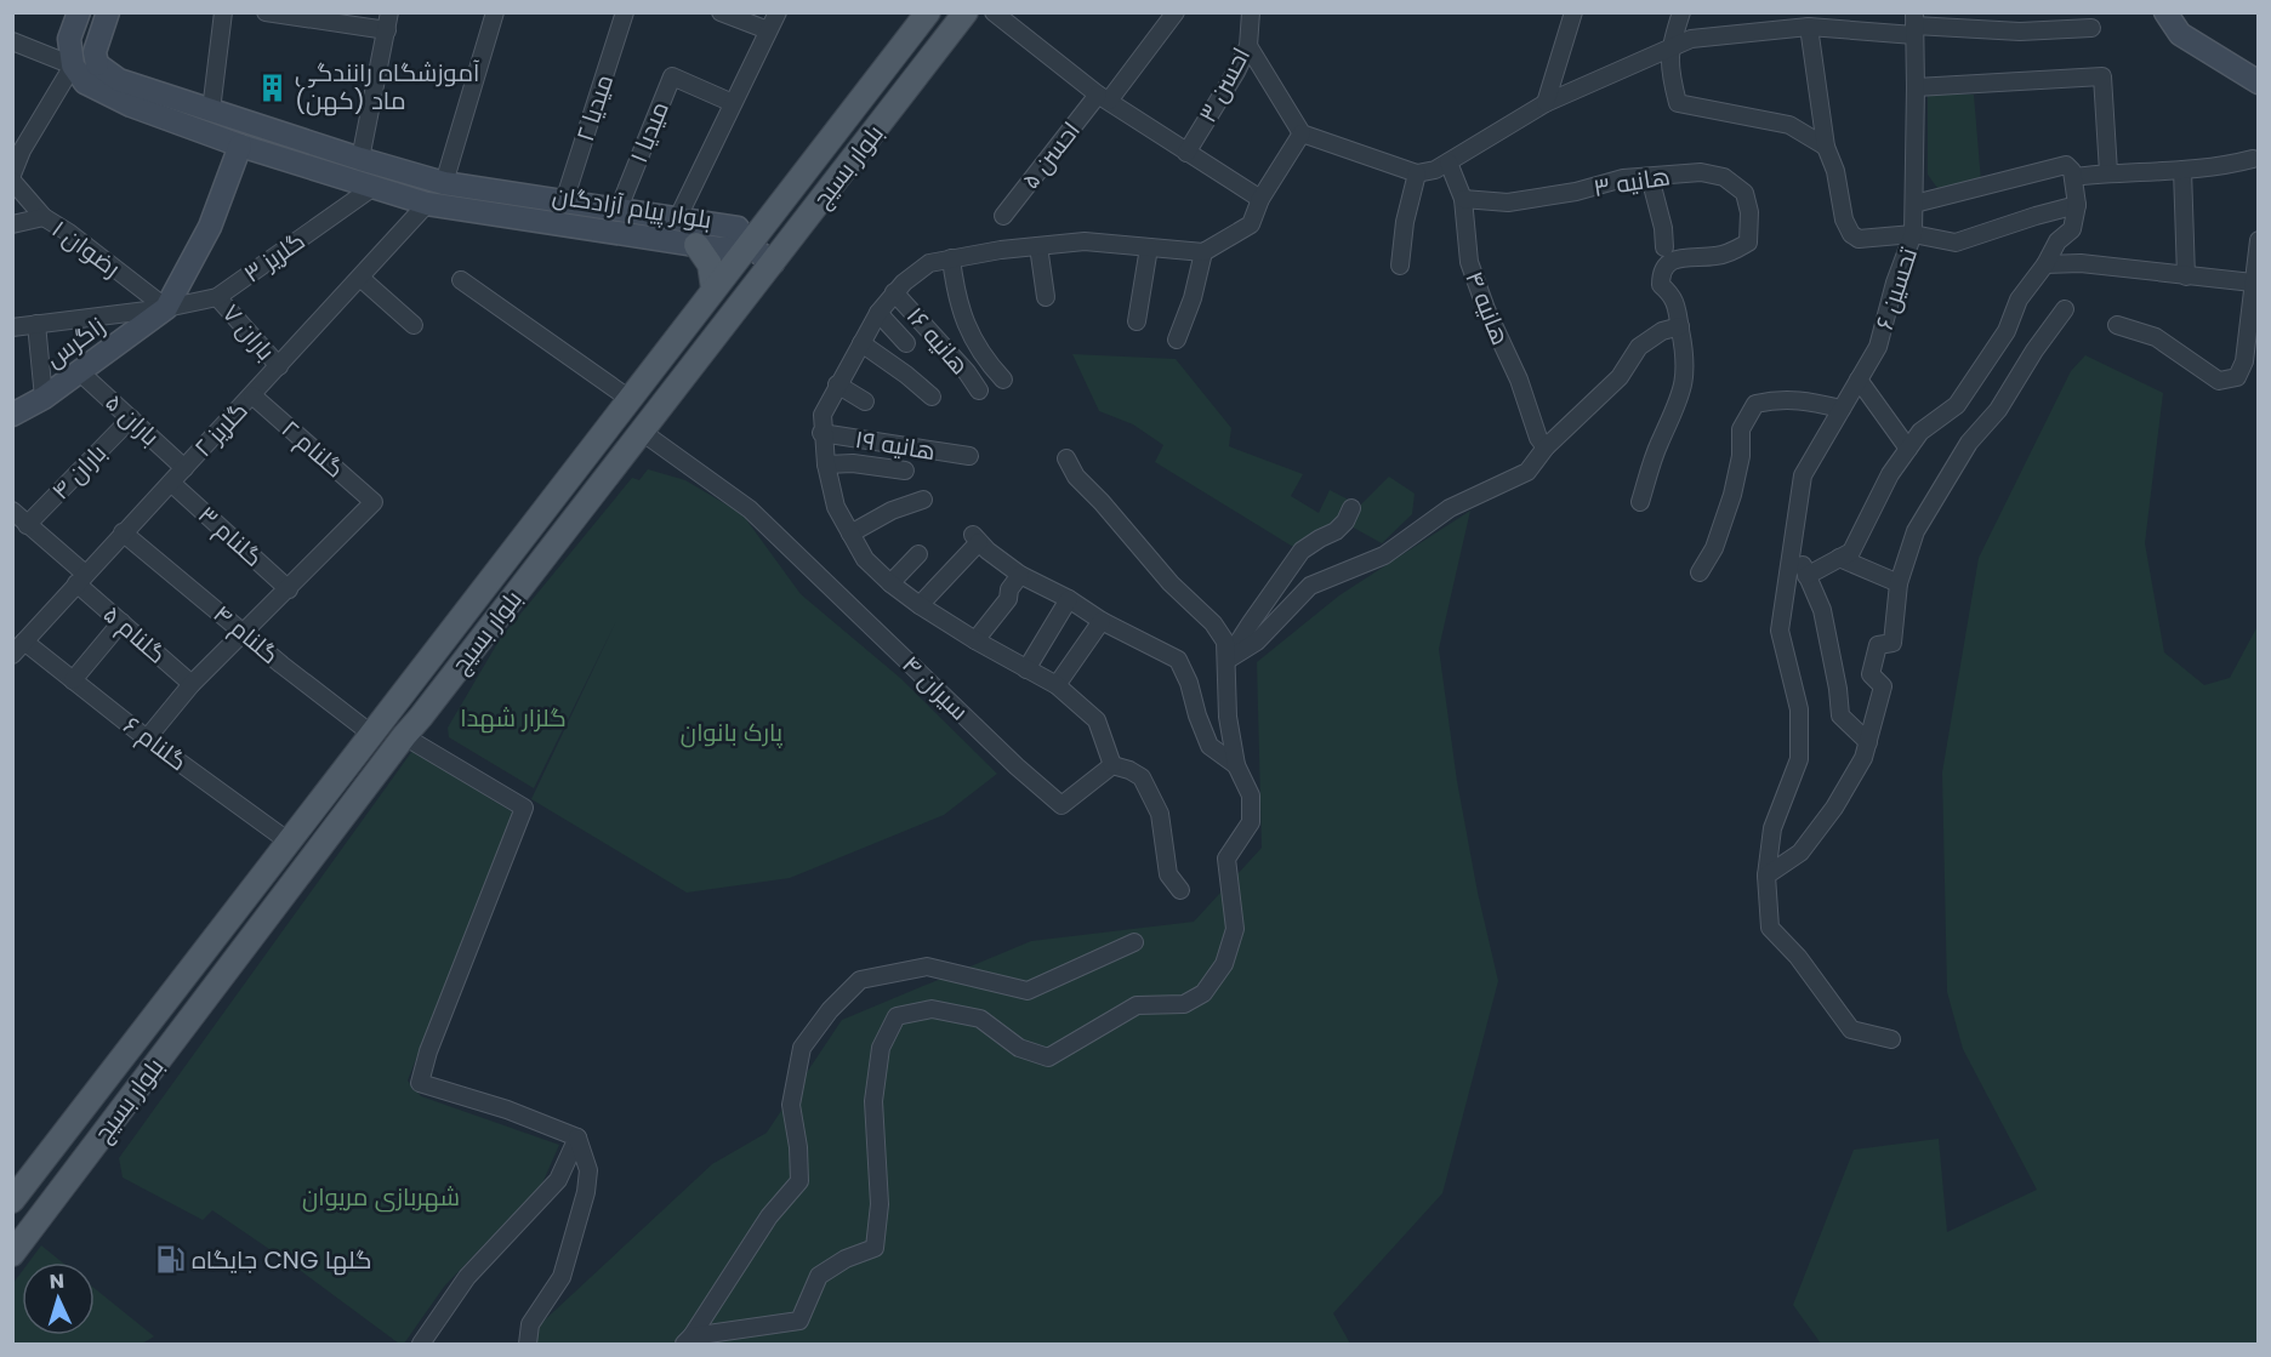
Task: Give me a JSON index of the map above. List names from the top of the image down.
{
  "streets": {
    "main road": ["بلوار بسیج", "بلوار پیام آزادگان", "زاگرس"],
    "street": [
      "احسن ۳",
      "میدیا ۲",
      "میدیا ۱",
      "احسن ۵",
      "هانیه ۳",
      "رضوان ۱",
      "گلریز ۳",
      "تحسین ۶",
      "هانیه ۴",
      "باران ۷",
      "هانیه ۱۶",
      "باران ۵",
      "گلریز ۲",
      "هانیه ۱۹",
      "گلنام ۲",
      "باران ۴",
      "گلنام ۳",
      "گلنام ۵",
      "گلنام ۴",
      "سیران ۴",
      "گلنام ۶"
    ]
  },
  "crossings": [
    ["میدیا ۲", "بلوار پیام آزادگان"],
    ["میدیا ۱", "بلوار پیام آزادگان"],
    ["بلوار بسیج", "بلوار پیام آزادگان"],
    ["بلوار بسیج", "گلنام ۴"],
    ["بلوار بسیج", "سیران ۴"],
    ["بلوار بسیج", "گلنام ۶"],
    ["هانیه ۳", "هانیه ۴"],
    ["بلوار پیام آزادگان", "گلریز ۳"],
    ["بلوار پیام آزادگان", "گلریز ۲"],
    ["رضوان ۱", "گلریز ۳"],
    ["رضوان ۱", "زاگرس"],
    ["گلریز ۳", "باران ۷"],
    ["گلریز ۳", "زاگرس"],
    ["باران ۷", "گلریز ۲"],
    ["زاگرس", "باران ۵"],
    ["باران ۵", "گلریز ۲"],
    ["باران ۵", "باران ۴"],
    ["گلریز ۲", "گلنام ۲"],
    ["گلریز ۲", "گلنام ۳"],
    ["گلریز ۲", "گلنام ۵"],
    ["گلریز ۲", "گلنام ۴"],
    ["گلریز ۲", "گلنام ۶"],
    ["گلنام ۲", "گلنام ۳"],
    ["باران ۴", "گلنام ۵"]
  ],
  "parks": ["گلزار شهدا", "پارک بانوان", "شهربازی مریوان"],
  "places": {
    "building": ["آموزشگاه رانندگی ماد (کهن)"],
    "fuel station": ["جایگاه CNG گلها"]
  },
  "north": "top"
}
